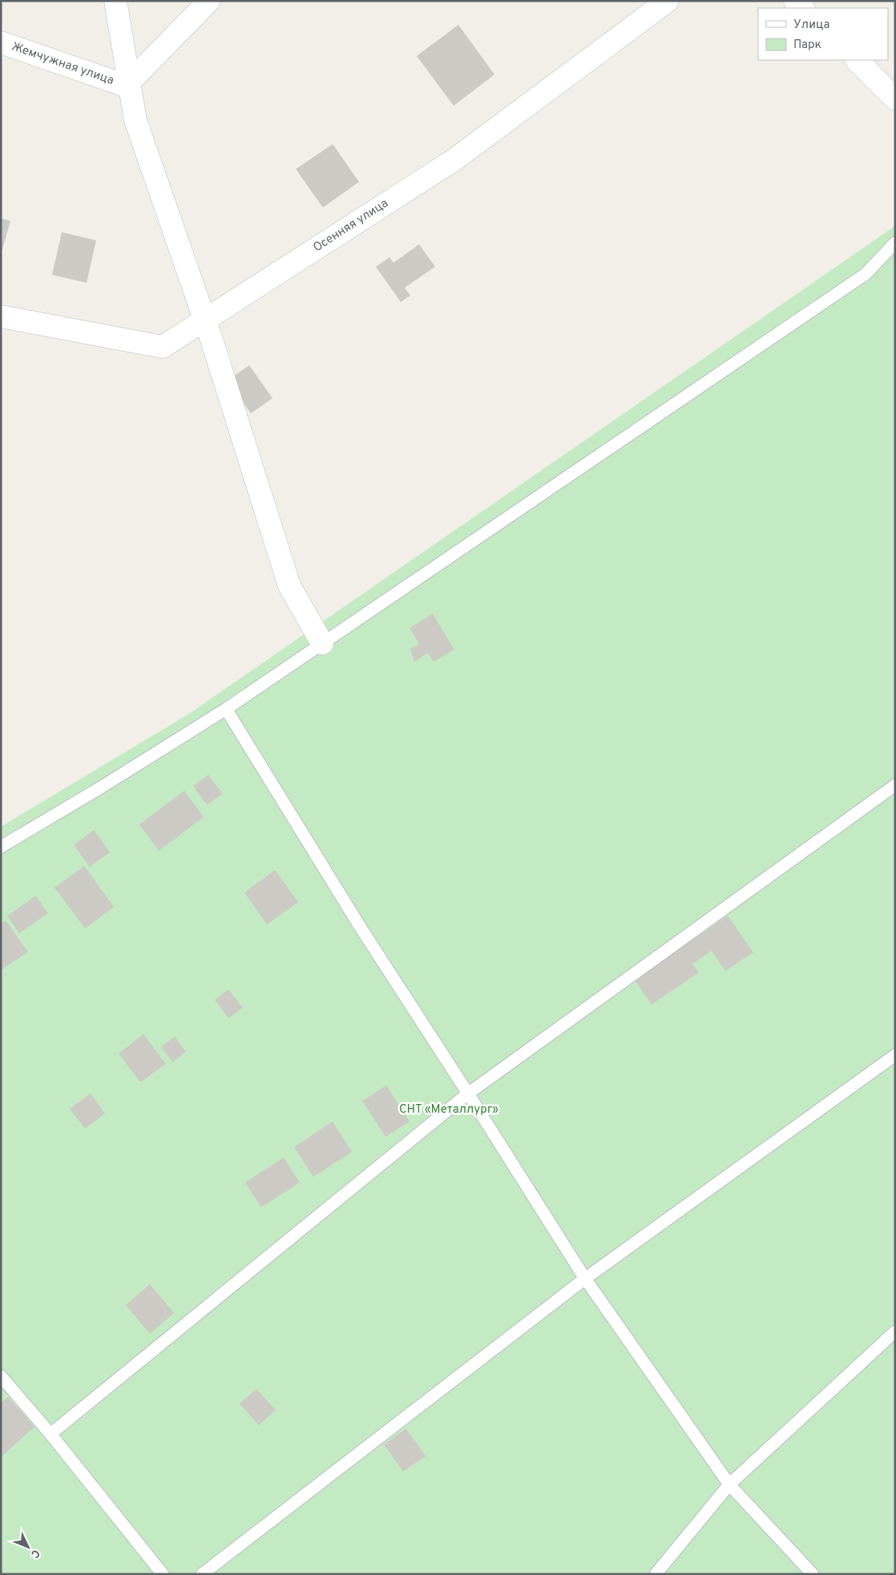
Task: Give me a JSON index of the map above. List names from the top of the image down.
{
  "streets": {
    "street": ["Жемчужная улица", "Осенняя улица"]
  },
  "parks": ["СНТ «Металлург»"],
  "legend": ["Улица", "Парк"],
  "north": "bottom right"
}
